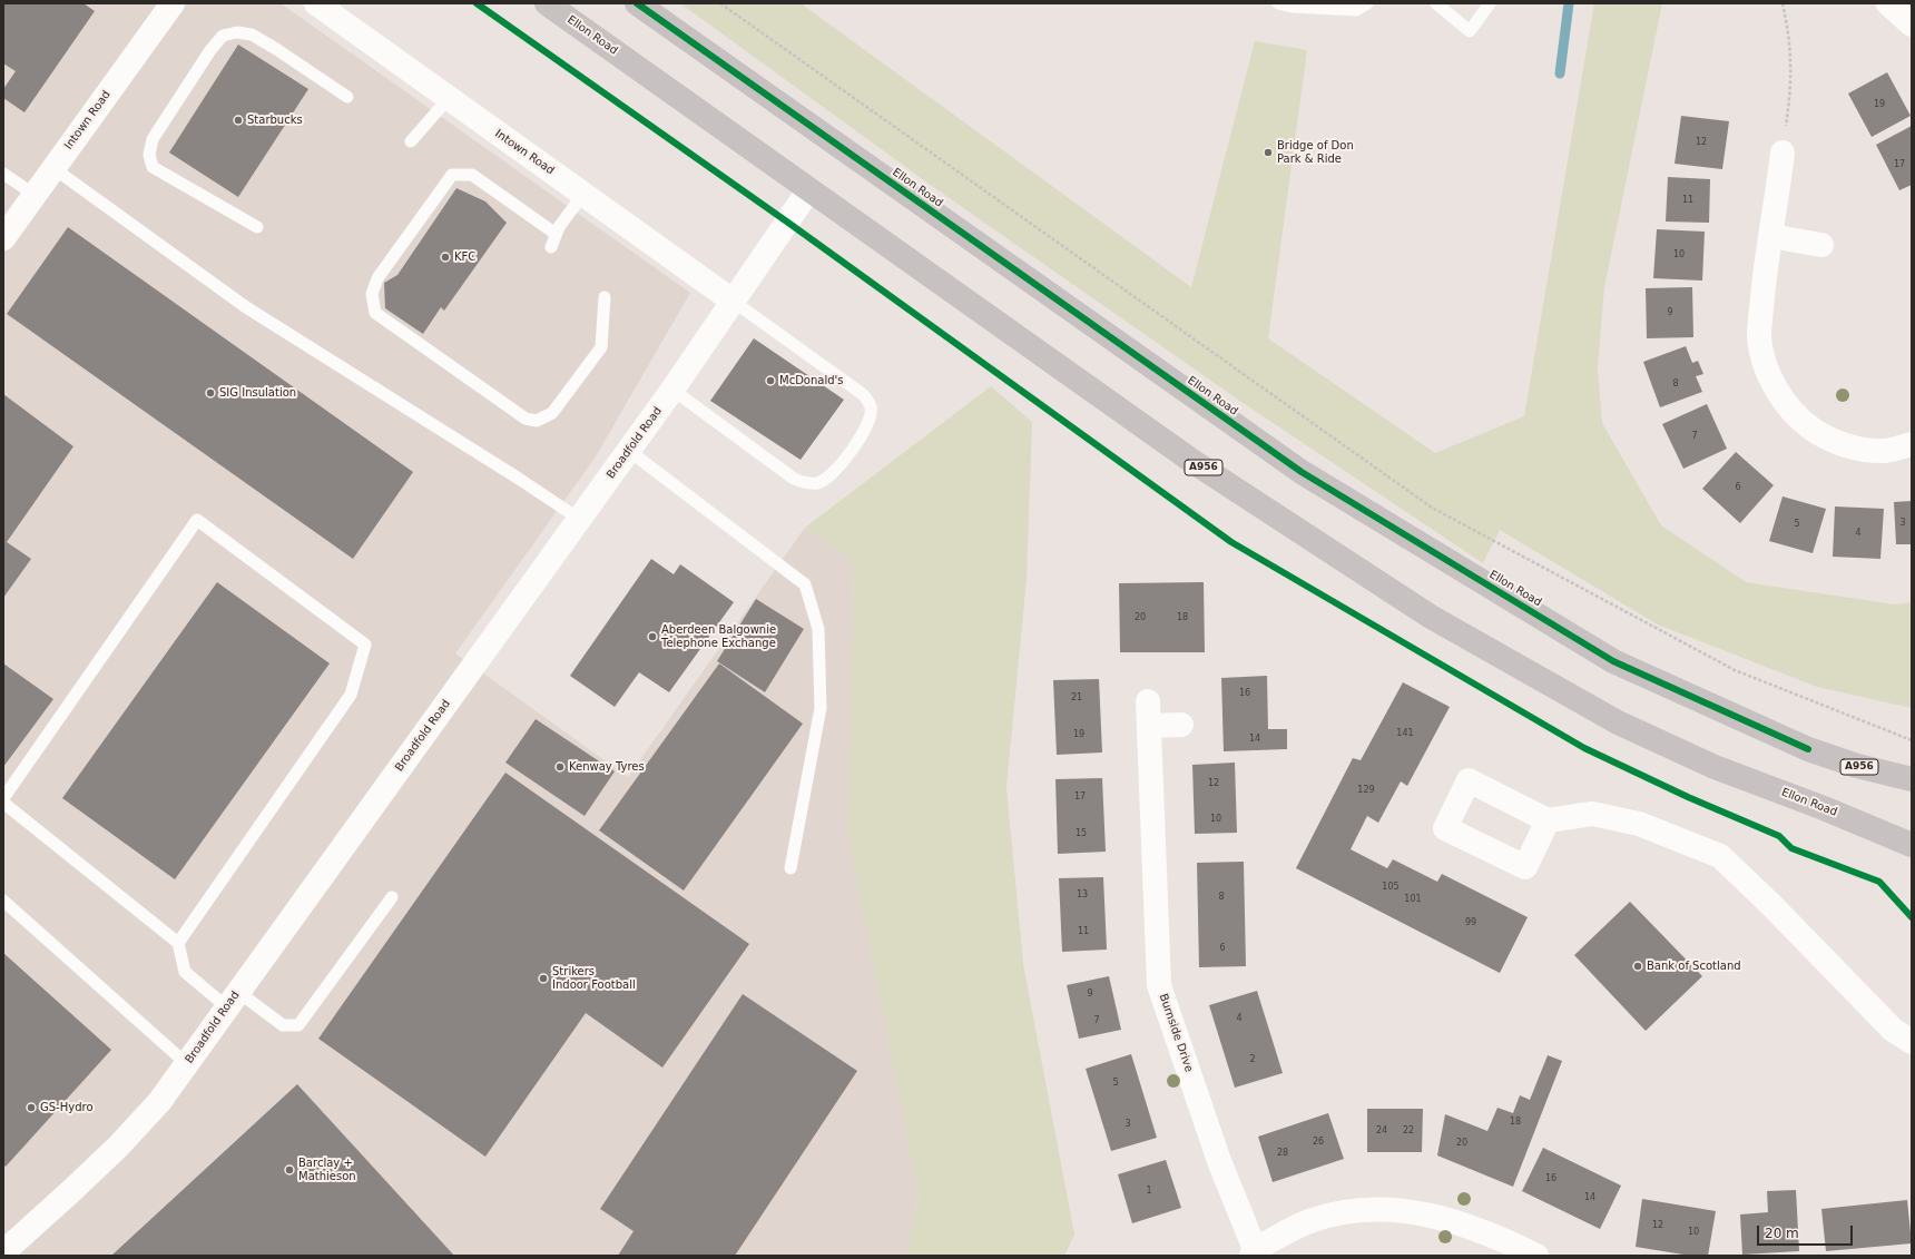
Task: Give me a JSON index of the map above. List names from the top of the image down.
{
  "streets": {
    "main road": ["Ellon Road", "A956"],
    "street": ["Intown Road", "Broadfold Road", "Burnside Drive"]
  },
  "crossings": [
    ["Ellon Road", "Broadfold Road"],
    ["Intown Road", "Broadfold Road"]
  ],
  "places": [
    "Starbucks",
    "Bridge of Don Park & Ride",
    "KFC",
    "McDonald's",
    "SIG Insulation",
    "Aberdeen Balgownie Telephone Exchange",
    "Kenway Tyres",
    "Bank of Scotland",
    "Strikers Indoor Football",
    "GS-Hydro",
    "Barclay + Mathieson"
  ],
  "house_numbers": [
    "19",
    "12",
    "17",
    "11",
    "10",
    "9",
    "8",
    "7",
    "6",
    "3",
    "5",
    "4",
    "20",
    "18",
    "16",
    "21",
    "141",
    "19",
    "14",
    "12",
    "129",
    "17",
    "10",
    "15",
    "105",
    "13",
    "8",
    "101",
    "99",
    "11",
    "6",
    "9",
    "4",
    "7",
    "2",
    "5",
    "18",
    "3",
    "24",
    "22",
    "26",
    "20",
    "28",
    "16",
    "1",
    "14",
    "12",
    "10"
  ],
  "scale_bar": "20 m"
}
